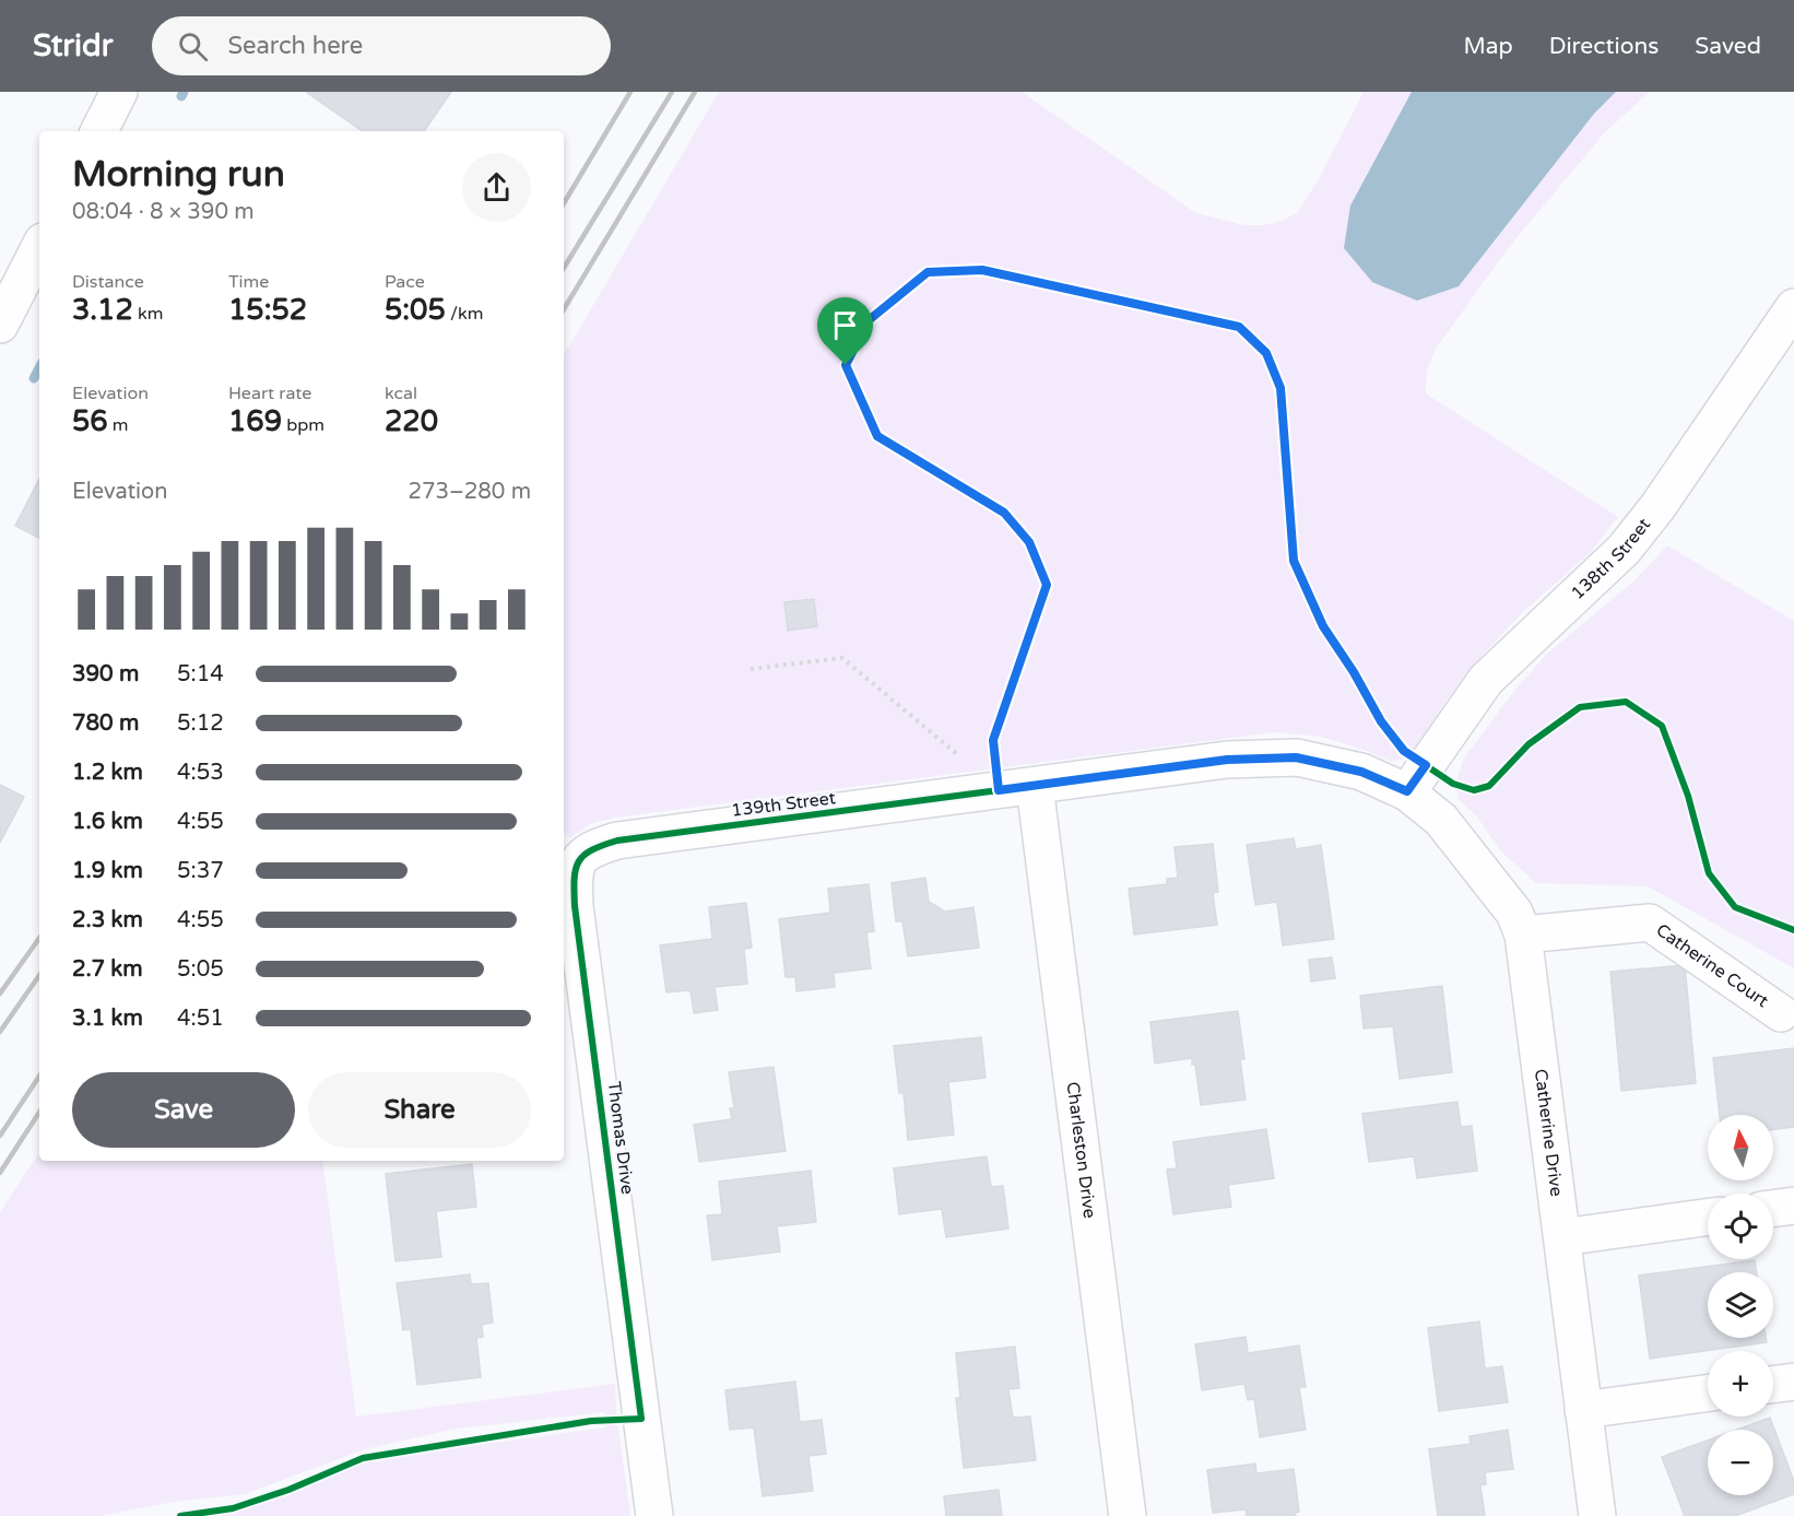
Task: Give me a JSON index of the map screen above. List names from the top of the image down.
{
  "streets": {
    "street": [
      "138th Street",
      "139th Street",
      "Catherine Court",
      "Catherine Drive",
      "Thomas Drive",
      "Charleston Drive"
    ]
  },
  "crossings": [
    ["138th Street", "139th Street"],
    ["138th Street", "Catherine Drive"],
    ["139th Street", "Catherine Drive"],
    ["139th Street", "Thomas Drive"],
    ["139th Street", "Charleston Drive"],
    ["Catherine Court", "Catherine Drive"]
  ],
  "north": "top",
  "page": {
    "header": "Stridr",
    "search": "Search here",
    "nav": ["Map", "Directions", "Saved"],
    "heading": ["Morning run", "08:04 · 8 × 390 m"],
    "stats": [
      ["Distance", "3.12 km"],
      ["Time", "15:52"],
      ["Pace", "5:05 /km"],
      ["Elevation", "56 m"],
      ["Heart rate", "169 bpm"],
      ["kcal", "220"]
    ],
    "chart": ["Elevation", "273–280 m"],
    "list": [
      {
        "name": "390 m",
        "note": "5:14"
      },
      {
        "name": "780 m",
        "note": "5:12"
      },
      {
        "name": "1.2 km",
        "note": "4:53"
      },
      {
        "name": "1.6 km",
        "note": "4:55"
      },
      {
        "name": "1.9 km",
        "note": "5:37"
      },
      {
        "name": "2.3 km",
        "note": "4:55"
      },
      {
        "name": "2.7 km",
        "note": "5:05"
      },
      {
        "name": "3.1 km",
        "note": "4:51"
      }
    ],
    "buttons": ["Save", "Share"],
    "map_buttons": ["+", "−"]
  }
}
